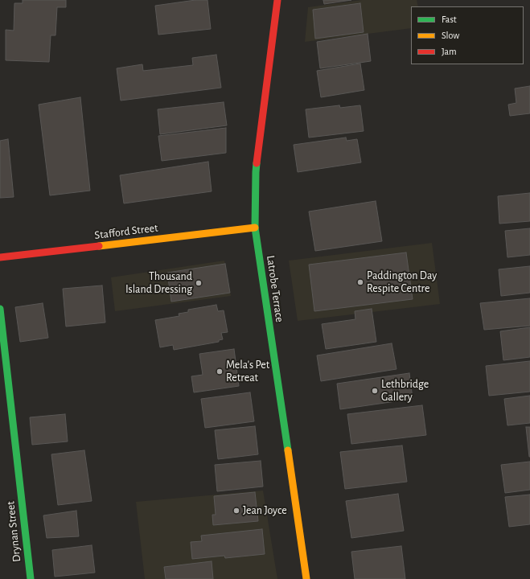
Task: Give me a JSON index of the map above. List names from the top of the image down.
{
  "streets": {
    "main road": ["Stafford Street", "Latrobe Terrace", "Drynan Street"]
  },
  "crossings": [
    ["Stafford Street", "Latrobe Terrace"]
  ],
  "places": [
    "Paddington Day Respite Centre",
    "Thousand Island Dressing",
    "Mela's Pet Retreat",
    "Lethbridge Gallery",
    "Jean Joyce"
  ],
  "legend": ["Fast", "Slow", "Jam"]
}
